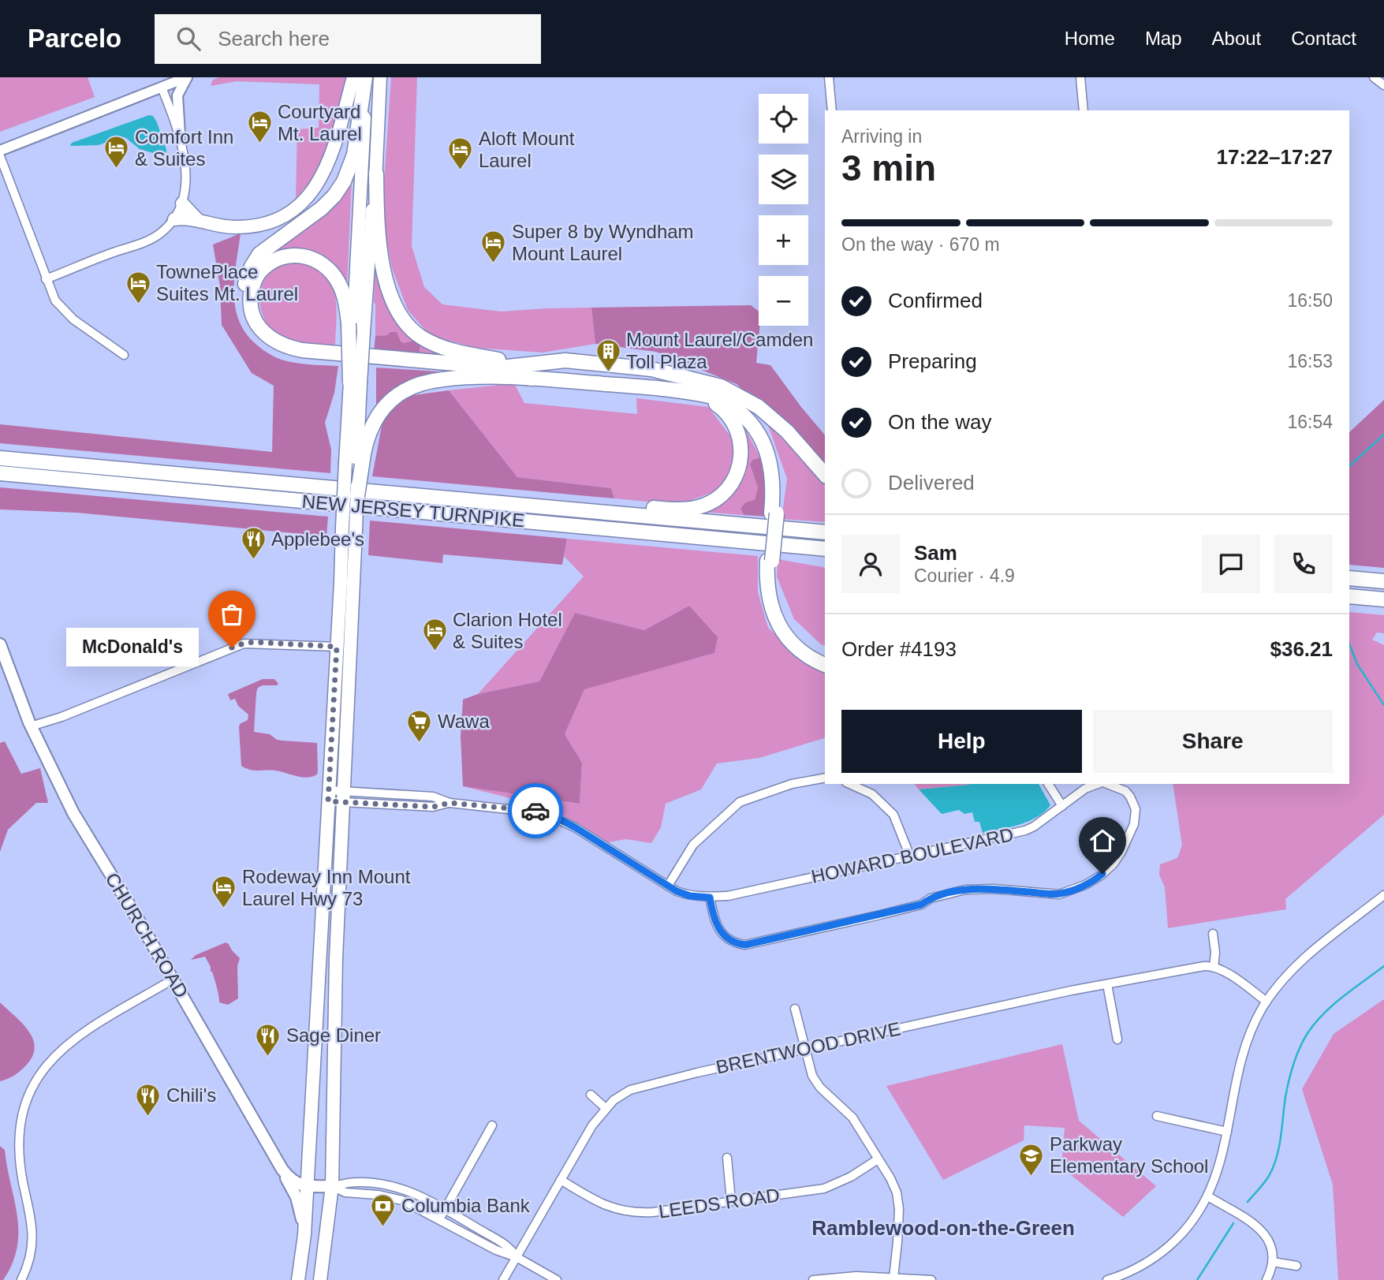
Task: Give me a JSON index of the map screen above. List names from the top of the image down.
{
  "streets": {
    "highway": ["NEW JERSEY TURNPIKE"],
    "main road": ["CHURCH ROAD"],
    "street": ["HOWARD BOULEVARD", "BRENTWOOD DRIVE", "LEEDS ROAD"]
  },
  "crossings": [
    ["BRENTWOOD DRIVE", "LEEDS ROAD"]
  ],
  "districts": ["Ramblewood-on-the-Green"],
  "places": {
    "hotel": [
      "Courtyard Mt. Laurel",
      "Comfort Inn & Suites",
      "Aloft Mount Laurel",
      "Super 8 by Wyndham Mount Laurel",
      "TownePlace Suites Mt. Laurel",
      "Clarion Hotel & Suites",
      "Rodeway Inn Mount Laurel Hwy 73"
    ],
    "building": ["Mount Laurel/Camden Toll Plaza"],
    "restaurant": ["Applebee's", "Sage Diner", "Chili's"],
    "other": ["McDonald's"],
    "supermarket": ["Wawa"],
    "school or university": ["Parkway Elementary School"],
    "bank": ["Columbia Bank"]
  },
  "page": {
    "header": "Parcelo",
    "search": "Search here",
    "nav": [
      "Home",
      "Map",
      "About",
      "Contact"
    ],
    "map_buttons": ["+", "−"],
    "heading": ["3 min", "Arriving in", "17:22–17:27"],
    "panel": [
      "Sam",
      "Courier · 4.9",
      "Order #4193",
      "$36.21"
    ],
    "bar": "On the way · 670 m",
    "list": [
      ["Confirmed", "16:50"],
      ["Preparing", "16:53"],
      ["On the way", "16:54"],
      "Delivered"
    ],
    "bubble": "McDonald's",
    "buttons": ["Help", "Share"]
  }
}
